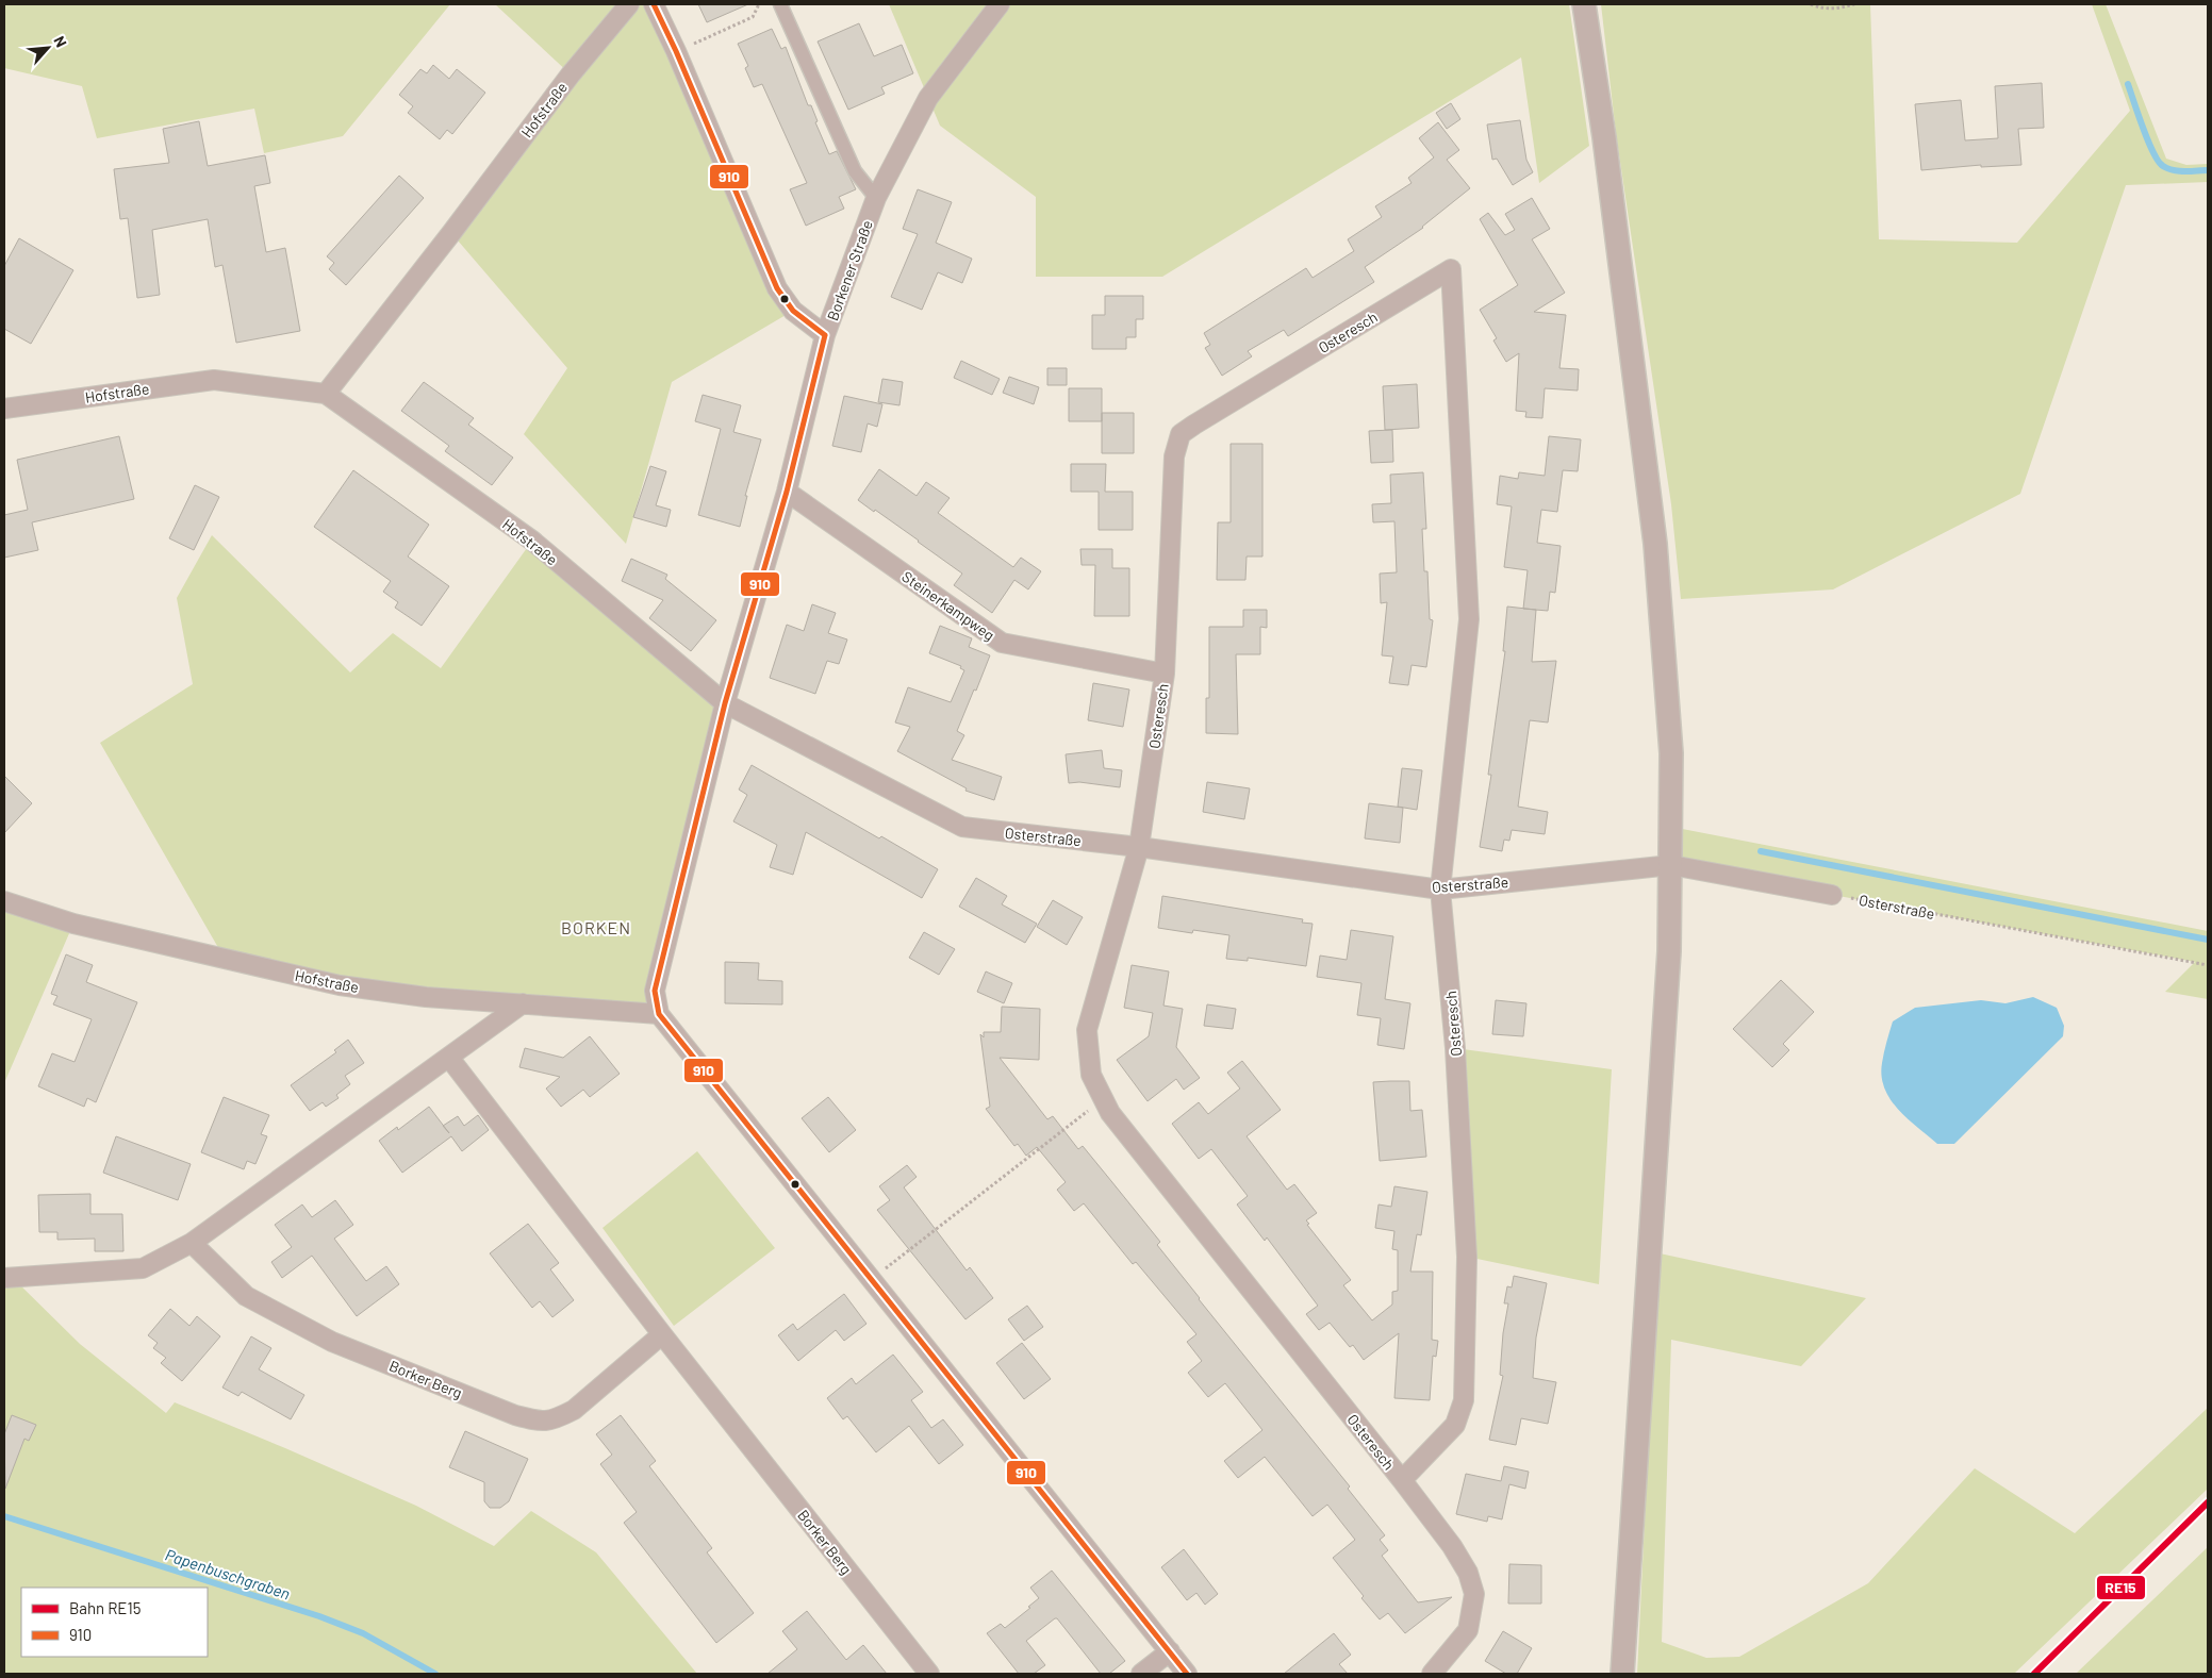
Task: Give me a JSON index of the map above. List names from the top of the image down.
{
  "streets": {
    "street": [
      "Hofstraße",
      "Borkener Straße",
      "Osteresch",
      "Steinerkampweg",
      "Osterstraße",
      "Borker Berg"
    ]
  },
  "crossings": [
    ["Hofstraße", "Borkener Straße"],
    ["Hofstraße", "Osterstraße"],
    ["Borkener Straße", "Steinerkampweg"],
    ["Borkener Straße", "Osterstraße"],
    ["Osteresch", "Steinerkampweg"],
    ["Osteresch", "Osterstraße"]
  ],
  "districts": ["BORKEN"],
  "water": ["Papenbuschgraben"],
  "lines": ["transit line 910", "rail line RE15"],
  "legend": ["Bahn RE15", "910"],
  "north": "top right"
}
